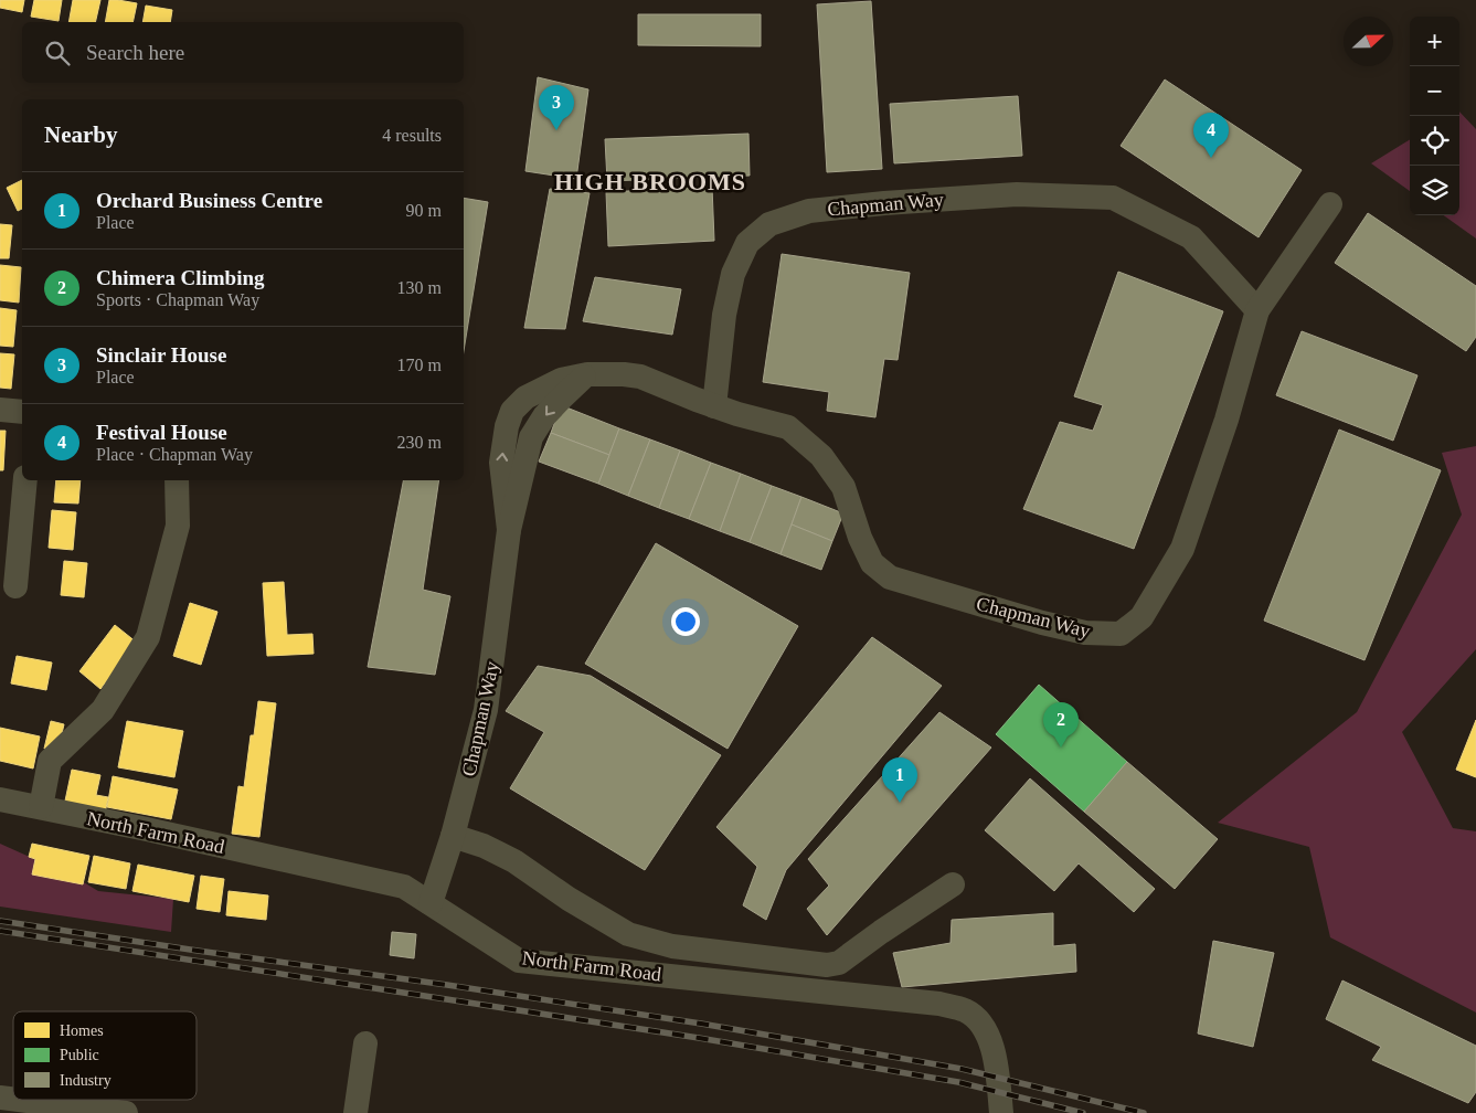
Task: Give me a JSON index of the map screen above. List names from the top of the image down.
{
  "streets": {
    "street": ["Chapman Way", "North Farm Road"]
  },
  "crossings": [
    ["Chapman Way", "North Farm Road"]
  ],
  "districts": ["HIGH BROOMS"],
  "legend": ["Homes", "Public", "Industry"],
  "north": "right",
  "page": {
    "map_buttons": ["+", "−"],
    "search": "Search here",
    "pins": [
      "3",
      "4",
      "2",
      "1"
    ],
    "heading": ["Nearby", "4 results"],
    "list": [
      {
        "mark": "1",
        "name": "Orchard Business Centre",
        "note": "Place",
        "value": "90 m"
      },
      {
        "mark": "2",
        "name": "Chimera Climbing",
        "note": "Sports · Chapman Way",
        "value": "130 m"
      },
      {
        "mark": "3",
        "name": "Sinclair House",
        "note": "Place",
        "value": "170 m"
      },
      {
        "mark": "4",
        "name": "Festival House",
        "note": "Place · Chapman Way",
        "value": "230 m"
      }
    ]
  }
}
